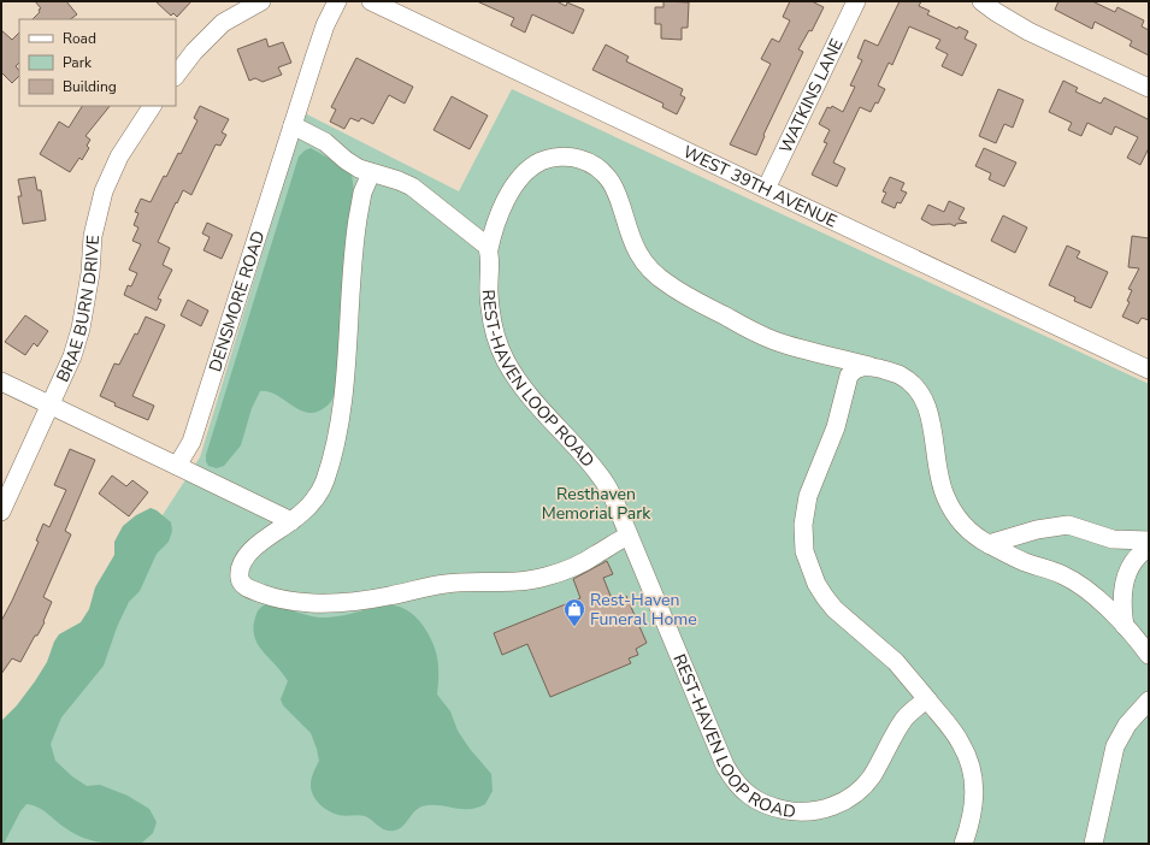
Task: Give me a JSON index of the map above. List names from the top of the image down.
{
  "streets": {
    "street": [
      "WATKINS LANE",
      "WEST 39TH AVENUE",
      "DENSMORE ROAD",
      "BRAE BURN DRIVE",
      "REST-HAVEN LOOP ROAD"
    ]
  },
  "crossings": [
    ["WATKINS LANE", "WEST 39TH AVENUE"]
  ],
  "parks": ["Resthaven Memorial Park"],
  "places": {
    "shop": ["Rest-Haven Funeral Home"]
  },
  "legend": ["Road", "Park", "Building"]
}
